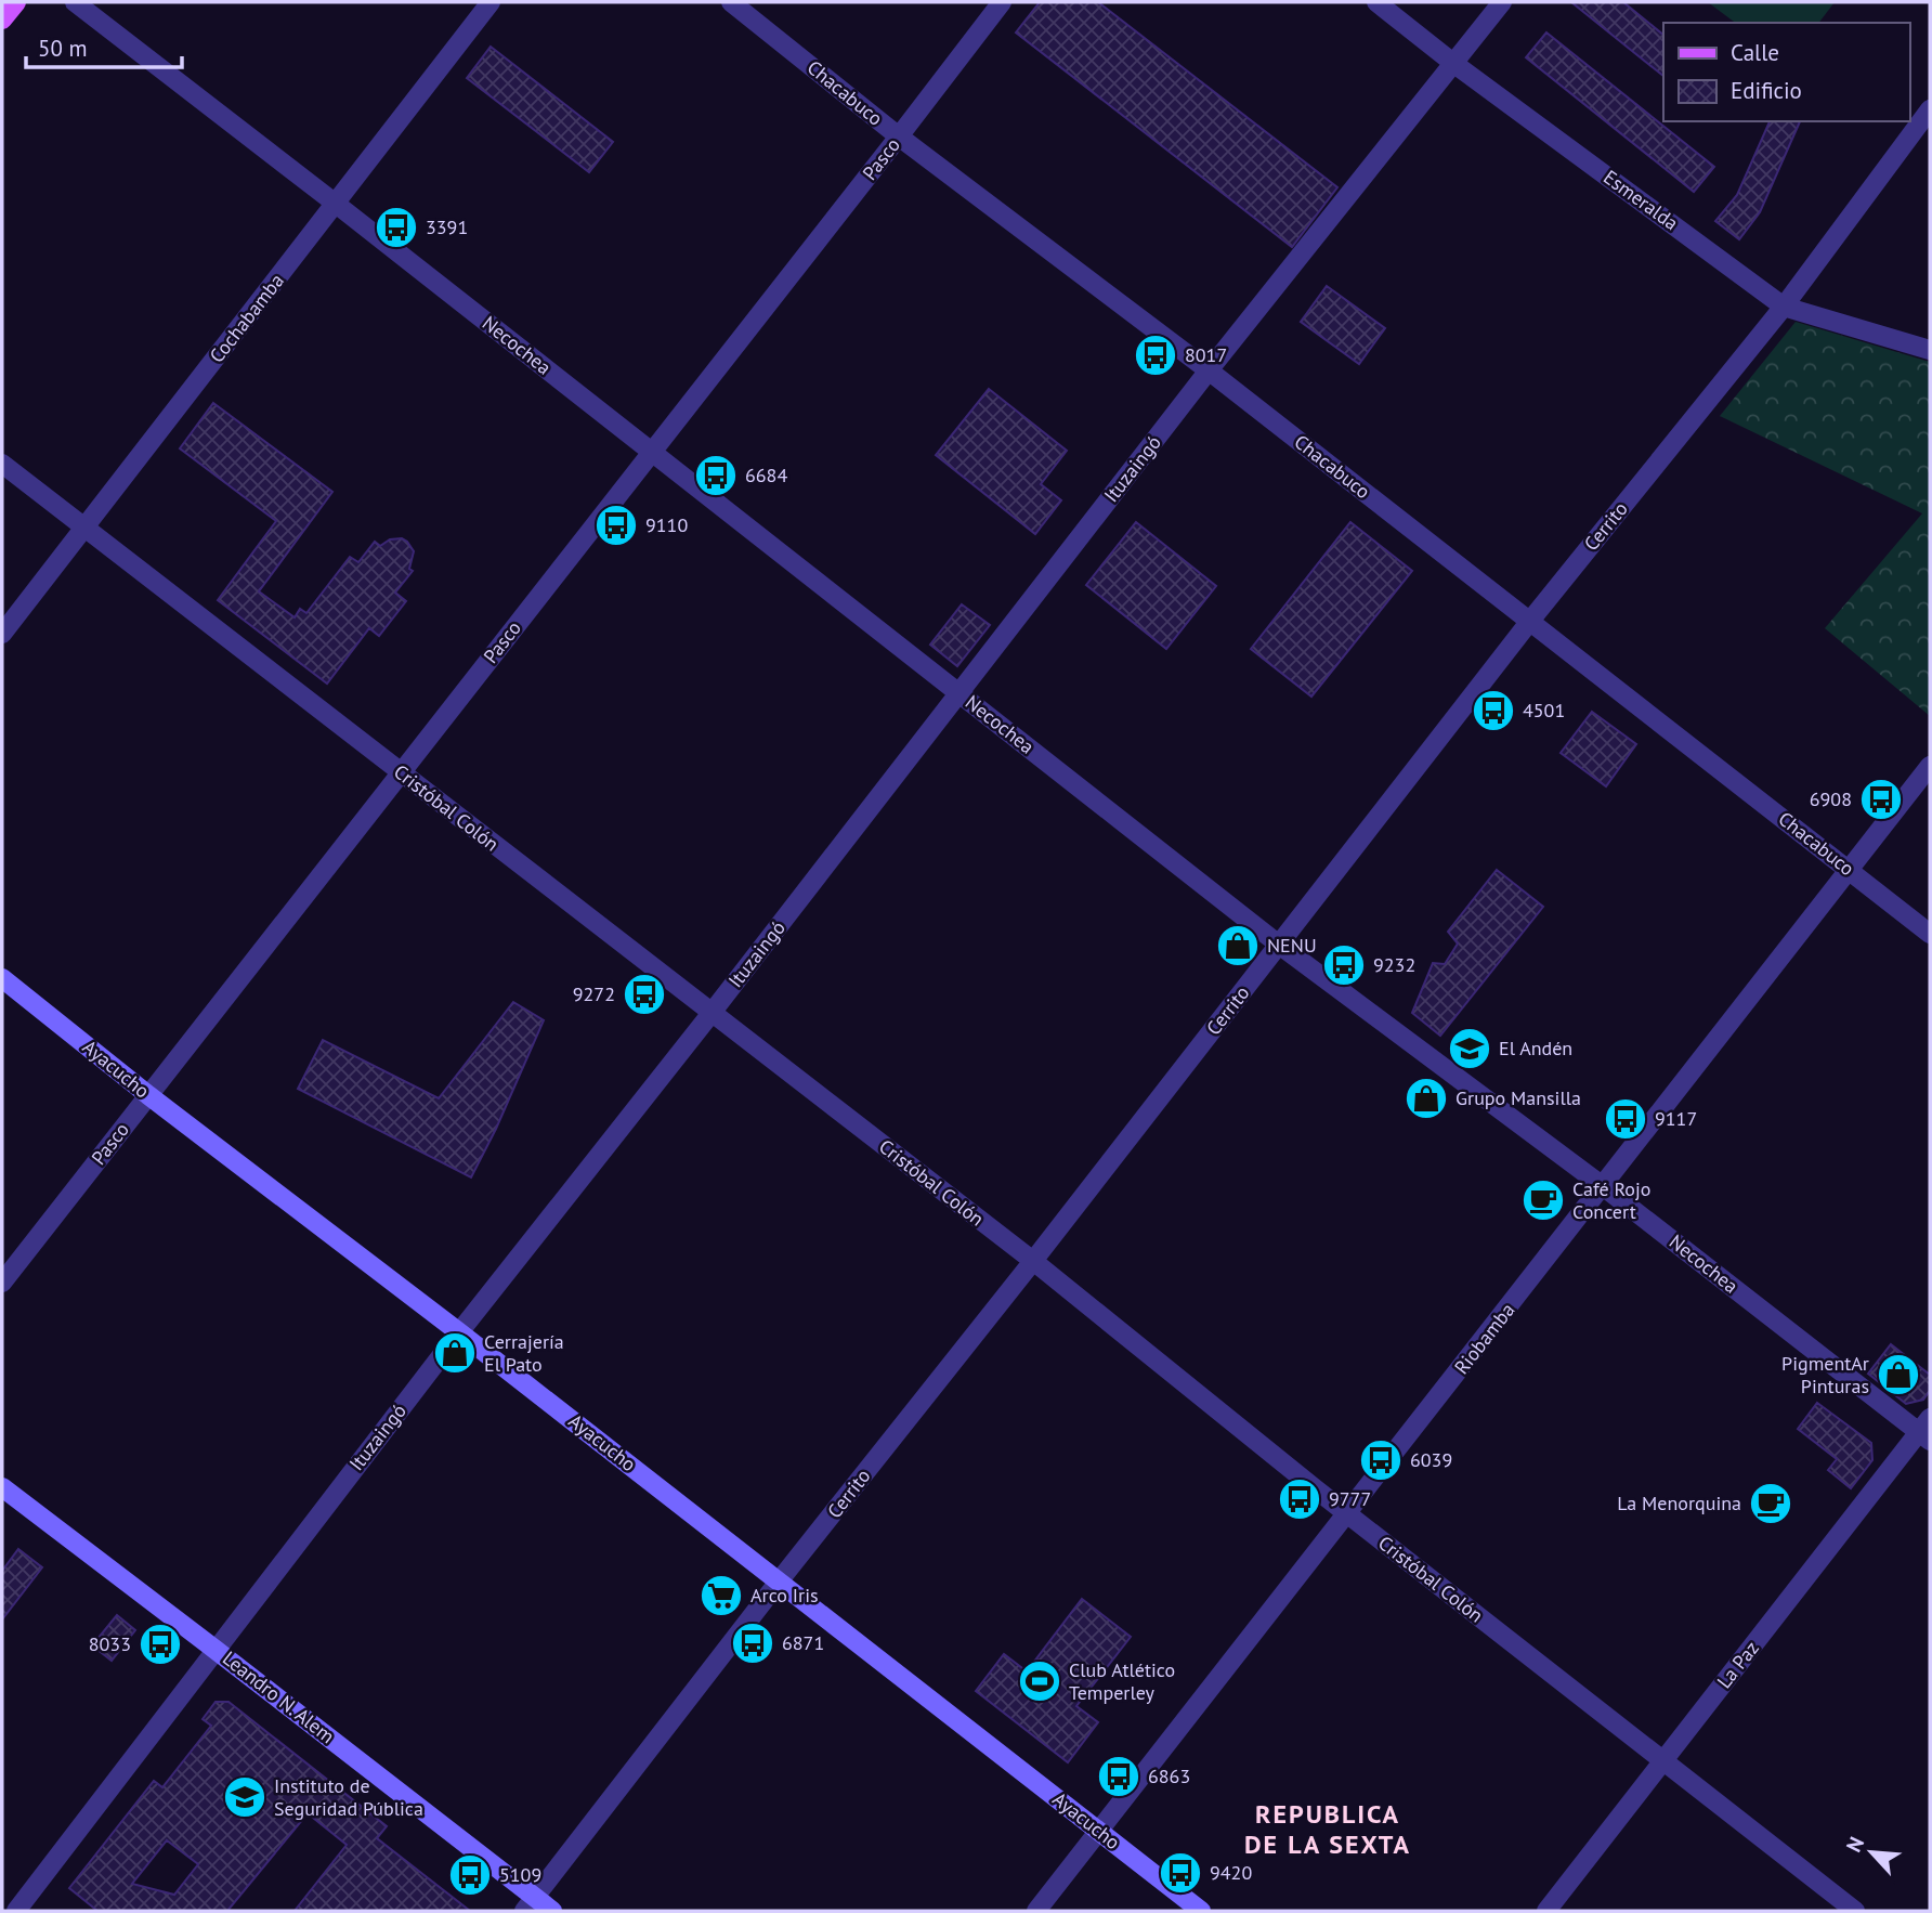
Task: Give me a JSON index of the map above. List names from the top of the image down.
{
  "streets": {
    "main road": ["Ayacucho", "Leandro N. Alem"],
    "street": [
      "Chacabuco",
      "Pasco",
      "Esmeralda",
      "Cochabamba",
      "Necochea",
      "Ituzaingó",
      "Cerrito",
      "Cristóbal Colón",
      "Riobamba",
      "La Paz"
    ]
  },
  "crossings": [
    ["Chacabuco", "Pasco"],
    ["Chacabuco", "Ituzaingó"],
    ["Chacabuco", "Cerrito"],
    ["Chacabuco", "Riobamba"],
    ["Pasco", "Necochea"],
    ["Pasco", "Cristóbal Colón"],
    ["Pasco", "Ayacucho"],
    ["Esmeralda", "Ituzaingó"],
    ["Esmeralda", "Cerrito"],
    ["Cochabamba", "Necochea"],
    ["Cochabamba", "Cristóbal Colón"],
    ["Necochea", "Ituzaingó"],
    ["Necochea", "Cerrito"],
    ["Necochea", "Riobamba"],
    ["Necochea", "La Paz"],
    ["Ituzaingó", "Cristóbal Colón"],
    ["Ituzaingó", "Ayacucho"],
    ["Ituzaingó", "Leandro N. Alem"],
    ["Cerrito", "Cristóbal Colón"],
    ["Cerrito", "Ayacucho"],
    ["Cerrito", "Leandro N. Alem"],
    ["Cristóbal Colón", "Riobamba"],
    ["Cristóbal Colón", "La Paz"],
    ["Ayacucho", "Riobamba"]
  ],
  "districts": ["REPUBLICA DE LA SEXTA"],
  "places": {
    "bus stop": [
      "3391",
      "8017",
      "6684",
      "9110",
      "4501",
      "6908",
      "9232",
      "9272",
      "9117",
      "6039",
      "9777",
      "6871",
      "8033",
      "6863",
      "9420",
      "5109"
    ],
    "shop": [
      "NENU",
      "Grupo Mansilla",
      "Cerrajería El Pato",
      "PigmentAr Pinturas"
    ],
    "school or university": ["El Andén", "Instituto de Seguridad Pública"],
    "cafe": ["Café Rojo Concert", "La Menorquina"],
    "supermarket": ["Arco Iris"],
    "sports": ["Club Atlético Temperley"]
  },
  "legend": ["Calle", "Edificio"],
  "scale_bar": "50 m",
  "north": "top left"
}
